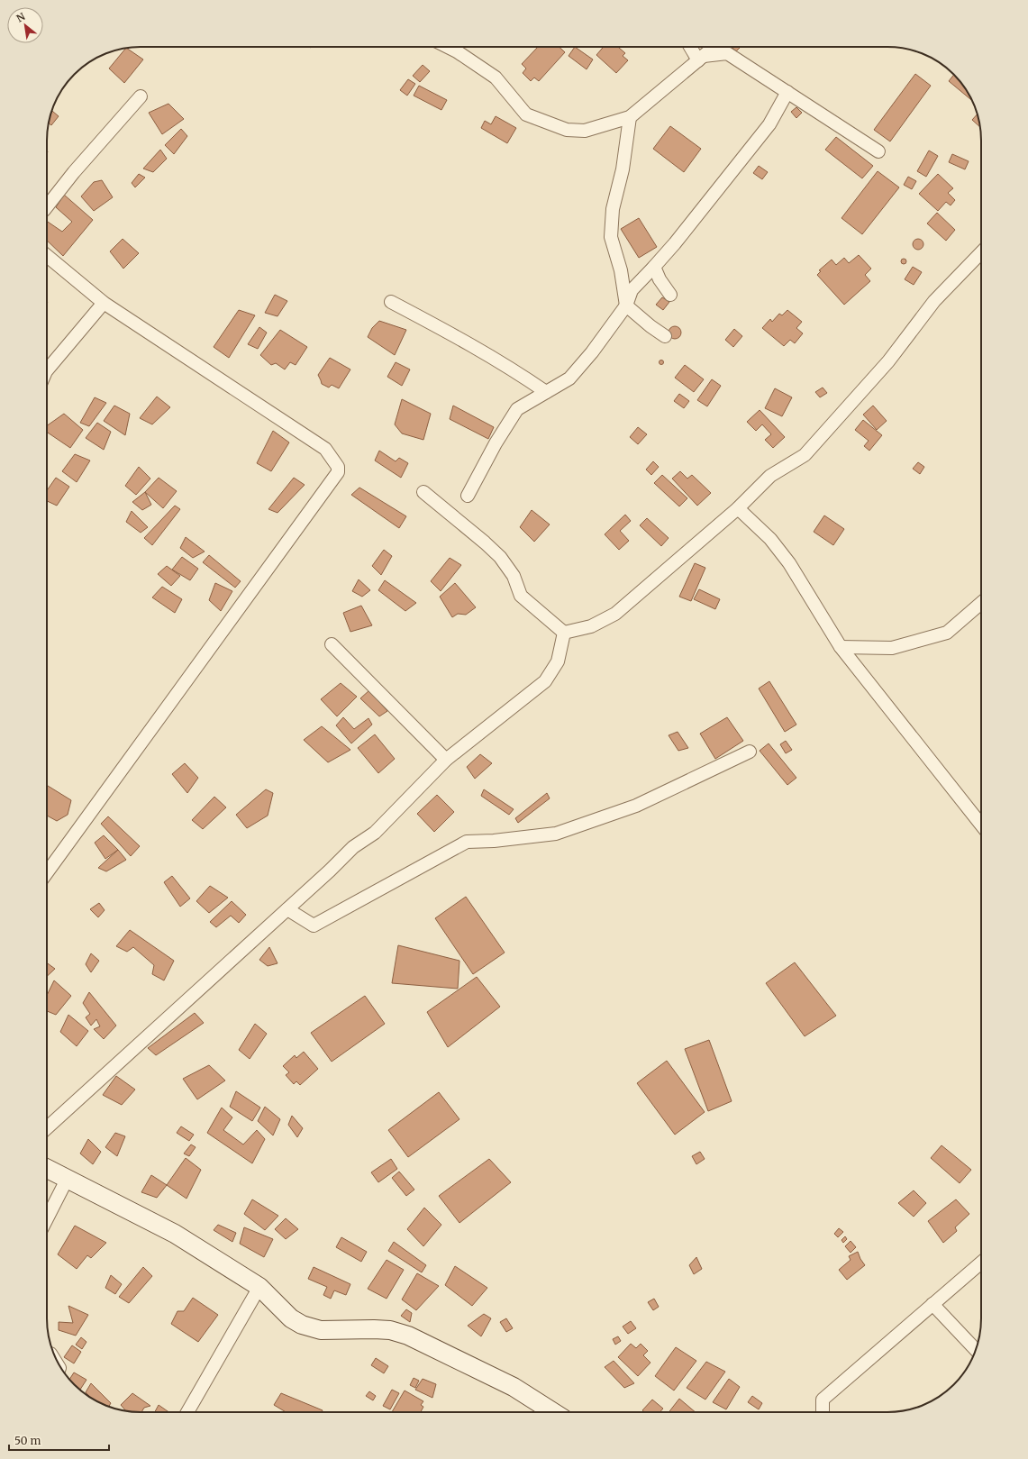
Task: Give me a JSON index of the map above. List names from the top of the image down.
{
  "scale_bar": "50 m",
  "north": "top left"
}
